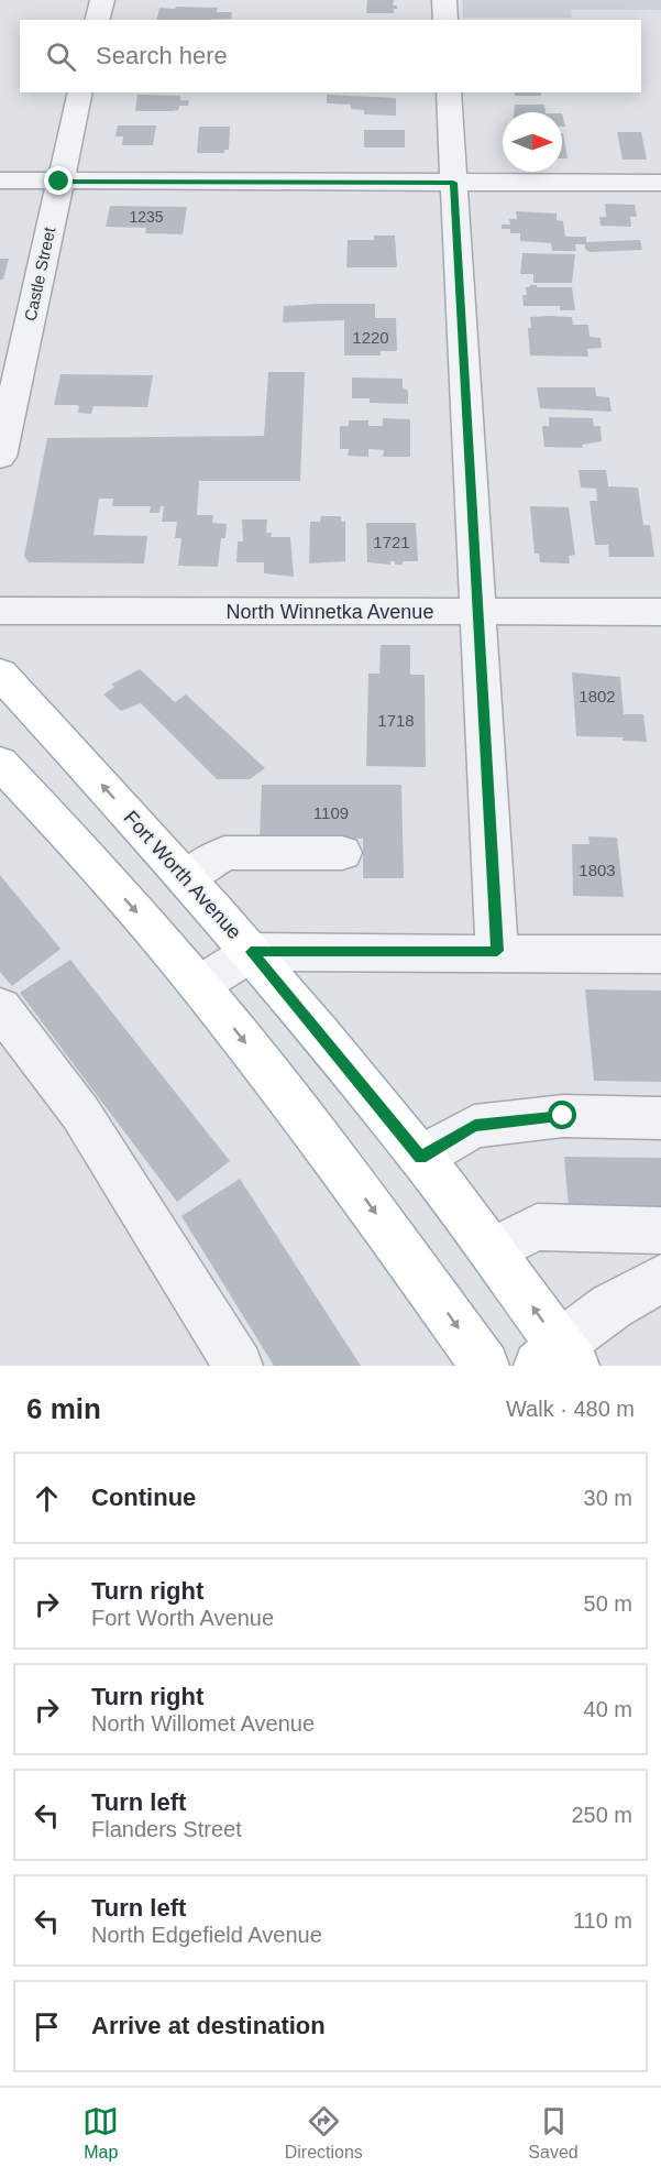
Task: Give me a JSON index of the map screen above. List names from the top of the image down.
{
  "streets": {
    "main road": ["Fort Worth Avenue"],
    "street": ["Castle Street", "North Winnetka Avenue"]
  },
  "house_numbers": [
    "1235",
    "1220",
    "1721",
    "1802",
    "1718",
    "1109",
    "1803"
  ],
  "north": "right",
  "page": {
    "search": "Search here",
    "heading": ["6 min", "Walk · 480 m"],
    "list": [
      ["Continue", "30 m"],
      ["Turn right", "Fort Worth Avenue", "50 m"],
      ["Turn right", "North Willomet Avenue", "40 m"],
      ["Turn left", "Flanders Street", "250 m"],
      ["Turn left", "North Edgefield Avenue", "110 m"],
      "Arrive at destination"
    ],
    "nav": ["Map", "Directions", "Saved"]
  }
}
